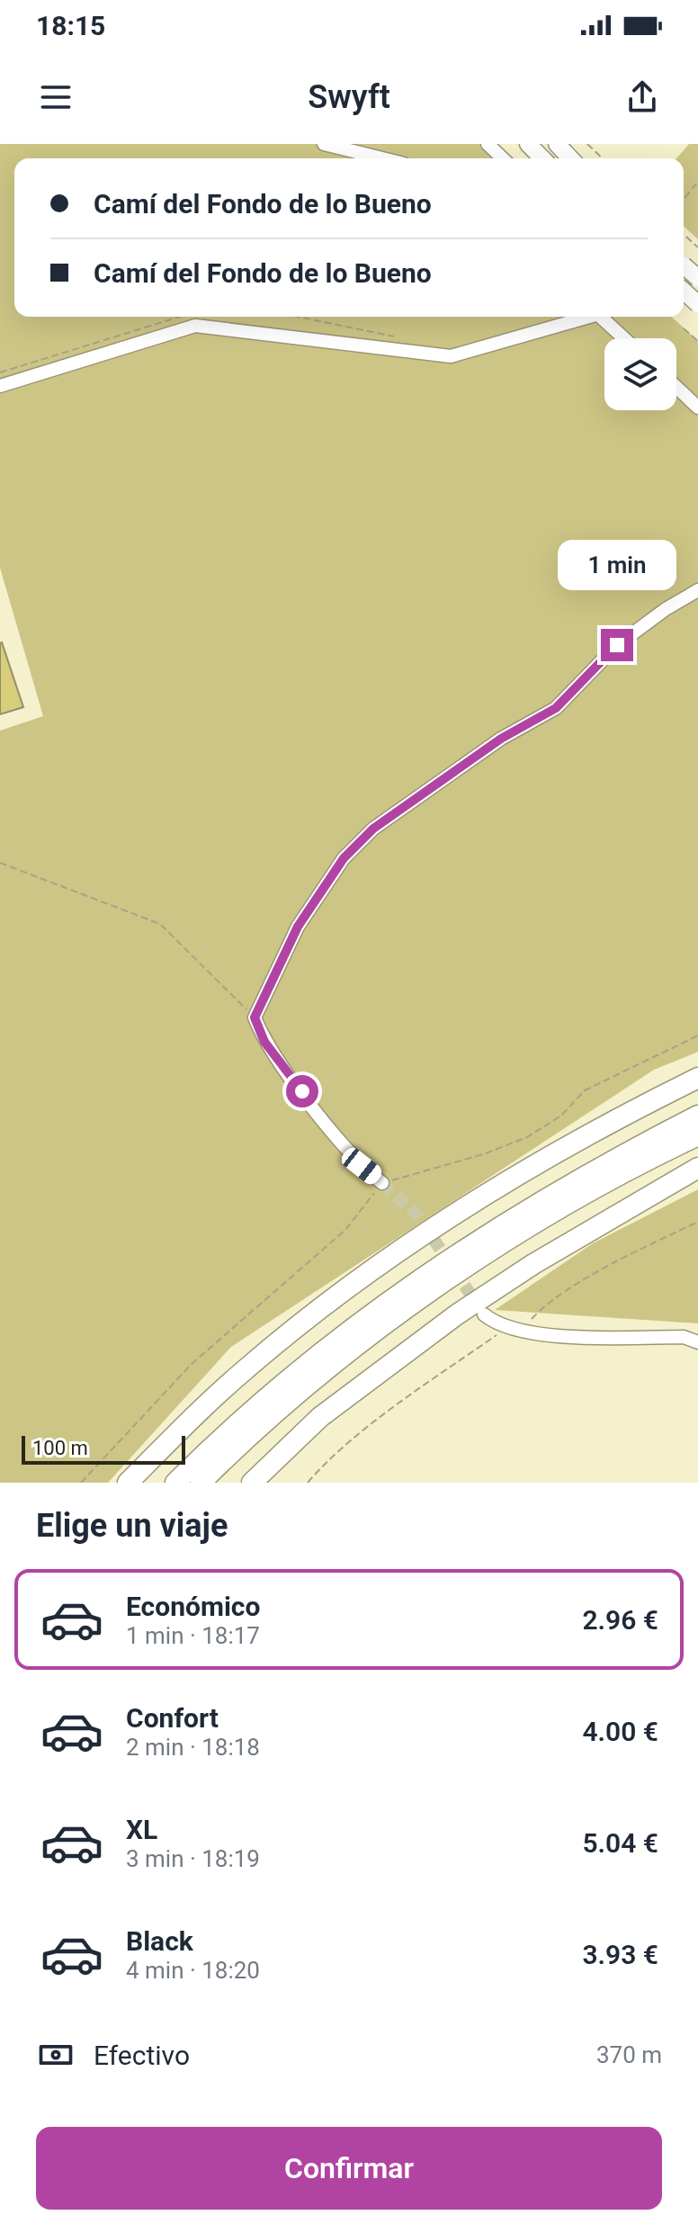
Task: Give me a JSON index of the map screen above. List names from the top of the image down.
{
  "scale_bar": "100 m",
  "page": {
    "status": "18:15",
    "header": "Swyft",
    "banner": ["Camí del Fondo de lo Bueno", "Camí del Fondo de lo Bueno"],
    "bubble": "1 min",
    "scale": "100 m",
    "heading": "Elige un viaje",
    "list": [
      {
        "name": "Económico",
        "note": "1 min · 18:17",
        "value": "2.96 €"
      },
      {
        "name": "Confort",
        "note": "2 min · 18:18",
        "value": "4.00 €"
      },
      {
        "name": "XL",
        "note": "3 min · 18:19",
        "value": "5.04 €"
      },
      {
        "name": "Black",
        "note": "4 min · 18:20",
        "value": "3.93 €"
      }
    ],
    "pay": ["Efectivo", "370 m"],
    "buttons": "Confirmar"
  }
}
